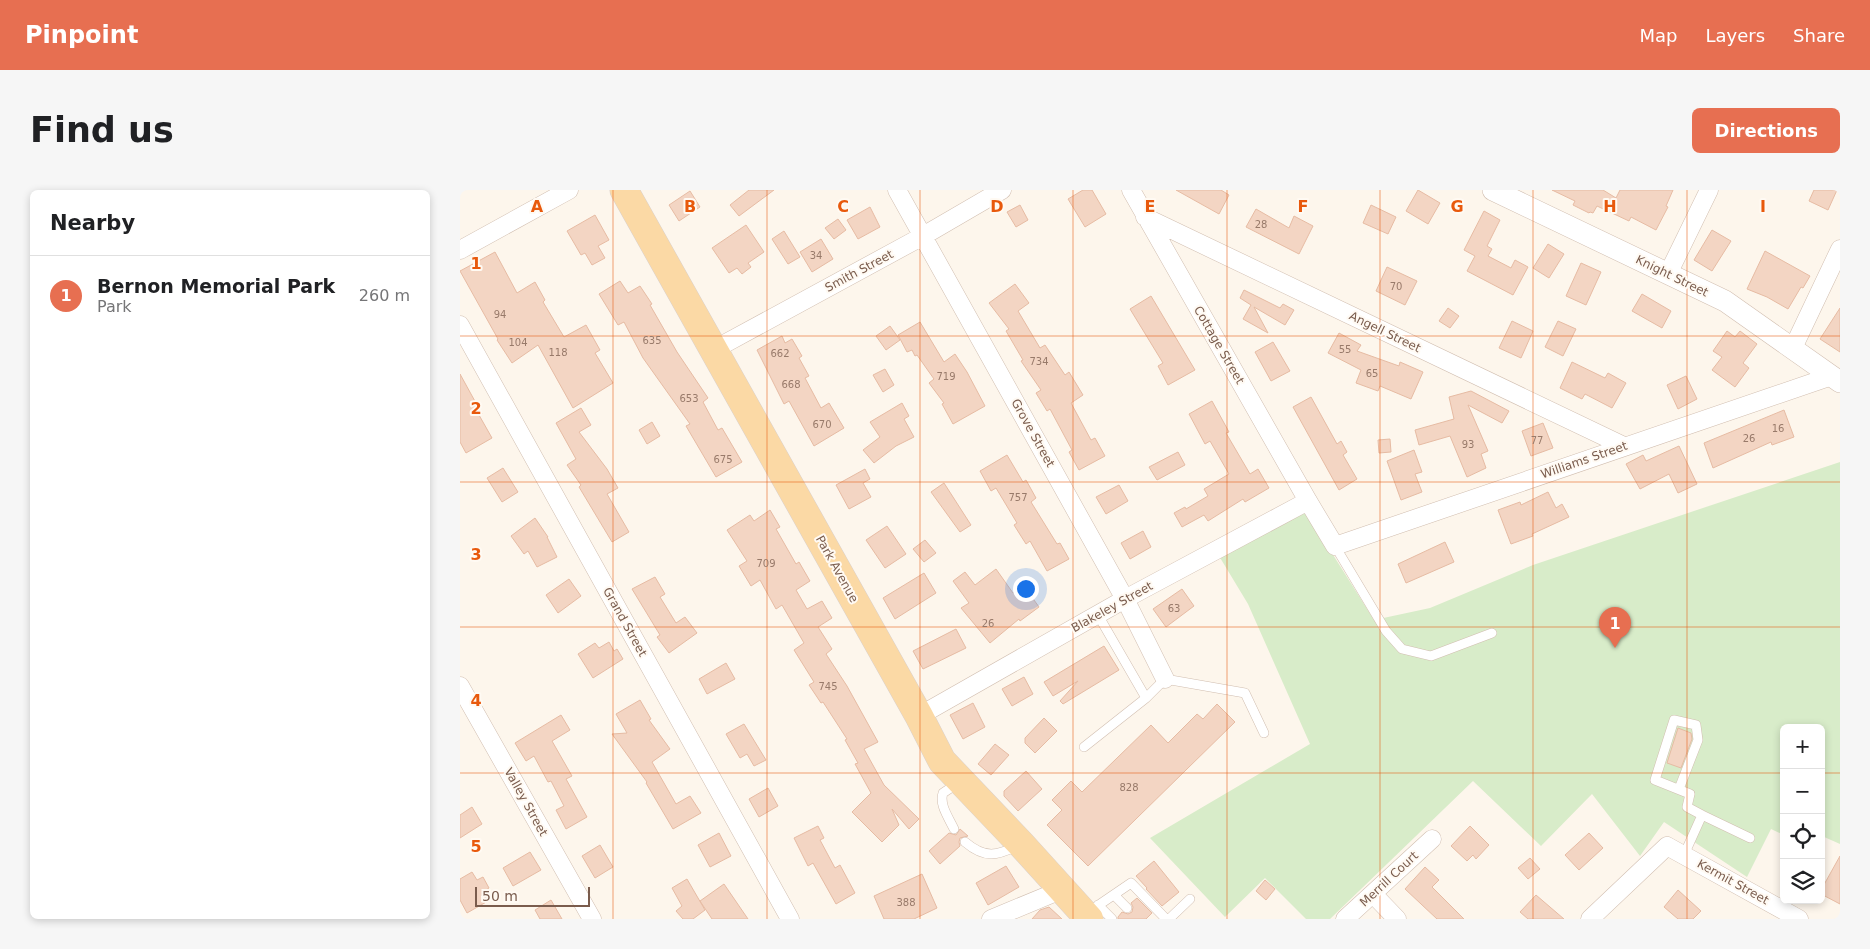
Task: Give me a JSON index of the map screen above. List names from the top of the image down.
{
  "streets": {
    "main road": ["Park Avenue"],
    "street": [
      "Smith Street",
      "Knight Street",
      "Angell Street",
      "Cottage Street",
      "Grove Street",
      "Williams Street",
      "Blakeley Street",
      "Grand Street",
      "Valley Street",
      "Merrill Court",
      "Kermit Street"
    ]
  },
  "crossings": [
    ["Smith Street", "Grove Street"],
    ["Smith Street", "Park Avenue"],
    ["Knight Street", "Williams Street"],
    ["Angell Street", "Cottage Street"],
    ["Angell Street", "Williams Street"],
    ["Cottage Street", "Williams Street"],
    ["Cottage Street", "Blakeley Street"],
    ["Grove Street", "Blakeley Street"],
    ["Park Avenue", "Blakeley Street"]
  ],
  "house_numbers": [
    "28",
    "34",
    "70",
    "94",
    "635",
    "104",
    "55",
    "118",
    "662",
    "734",
    "65",
    "719",
    "668",
    "653",
    "670",
    "16",
    "26",
    "77",
    "93",
    "675",
    "757",
    "709",
    "63",
    "26",
    "745",
    "828",
    "388"
  ],
  "scale_bar": "50 m",
  "page": {
    "header": "Pinpoint",
    "nav": ["Map", "Layers", "Share"],
    "buttons": "Directions",
    "title": "Find us",
    "heading": "Nearby",
    "list": [
      {
        "mark": "1",
        "name": "Bernon Memorial Park",
        "note": "Park",
        "value": "260 m"
      }
    ],
    "pins": "1",
    "map_buttons": ["+", "−"],
    "scale": "50 m"
  },
  "grid": {
    "columns": [
      "A",
      "B",
      "C",
      "D",
      "E",
      "F",
      "G",
      "H",
      "I"
    ],
    "rows": [
      "1",
      "2",
      "3",
      "4",
      "5"
    ]
  }
}
